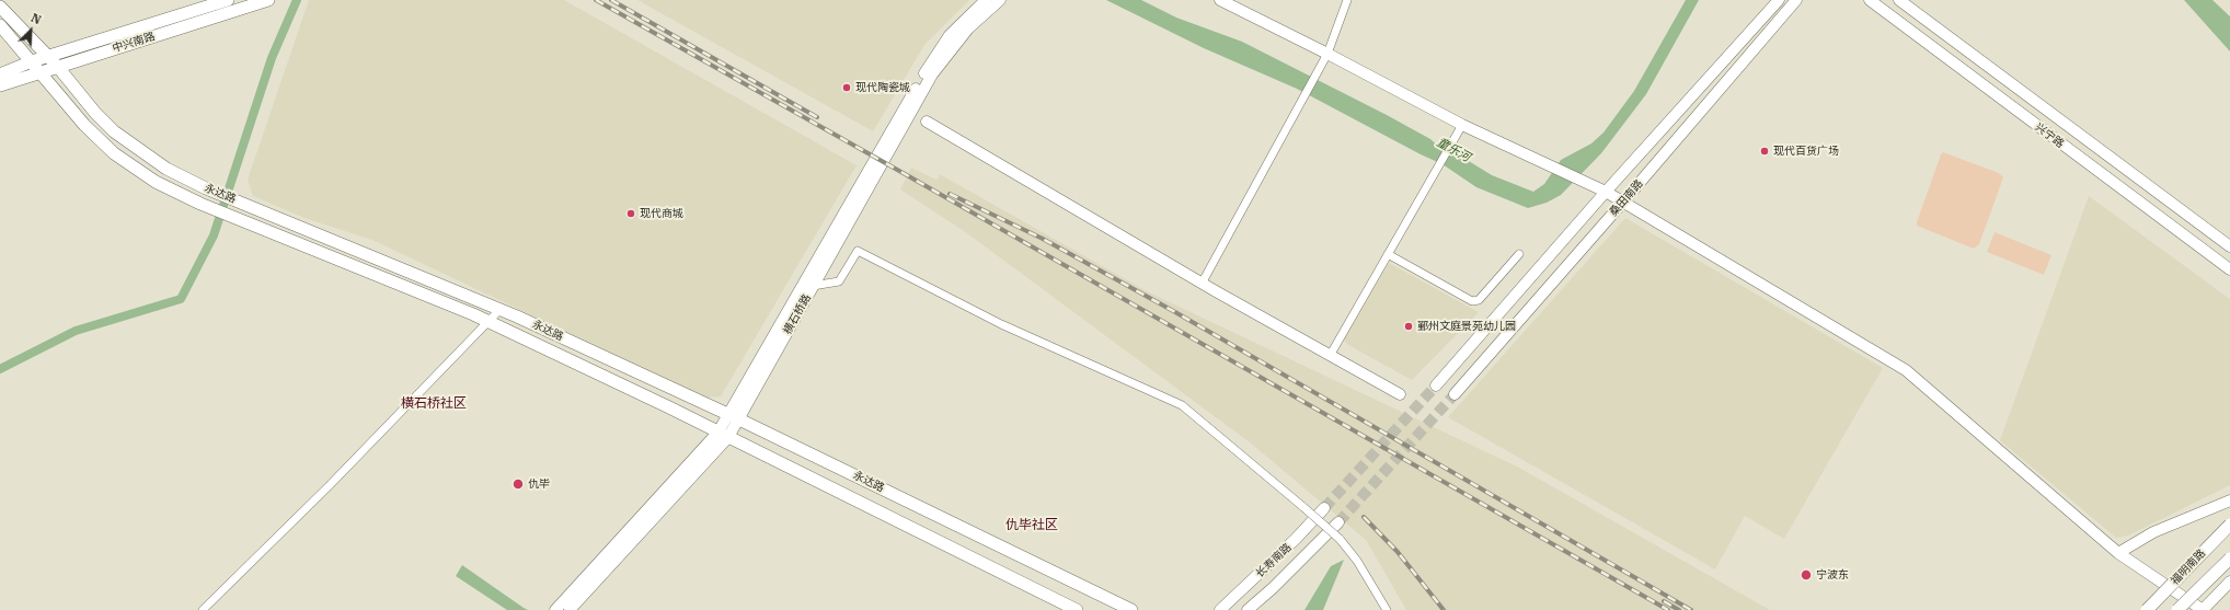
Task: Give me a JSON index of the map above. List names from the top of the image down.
{
  "streets": {
    "main road": [
      "中兴南路",
      "兴宁路",
      "永达路",
      "桑田南路",
      "横石桥路",
      "长寿南路",
      "福明南路"
    ]
  },
  "crossings": [
    ["中兴南路", "永达路"],
    ["永达路", "横石桥路"]
  ],
  "districts": ["横石桥社区", "仇毕社区"],
  "water": ["童乐河"],
  "places": [
    "现代陶瓷城",
    "现代百货广场",
    "现代商城",
    "鄞州文庭景苑幼儿园",
    "仇毕",
    "宁波东"
  ],
  "north": "top right"
}
